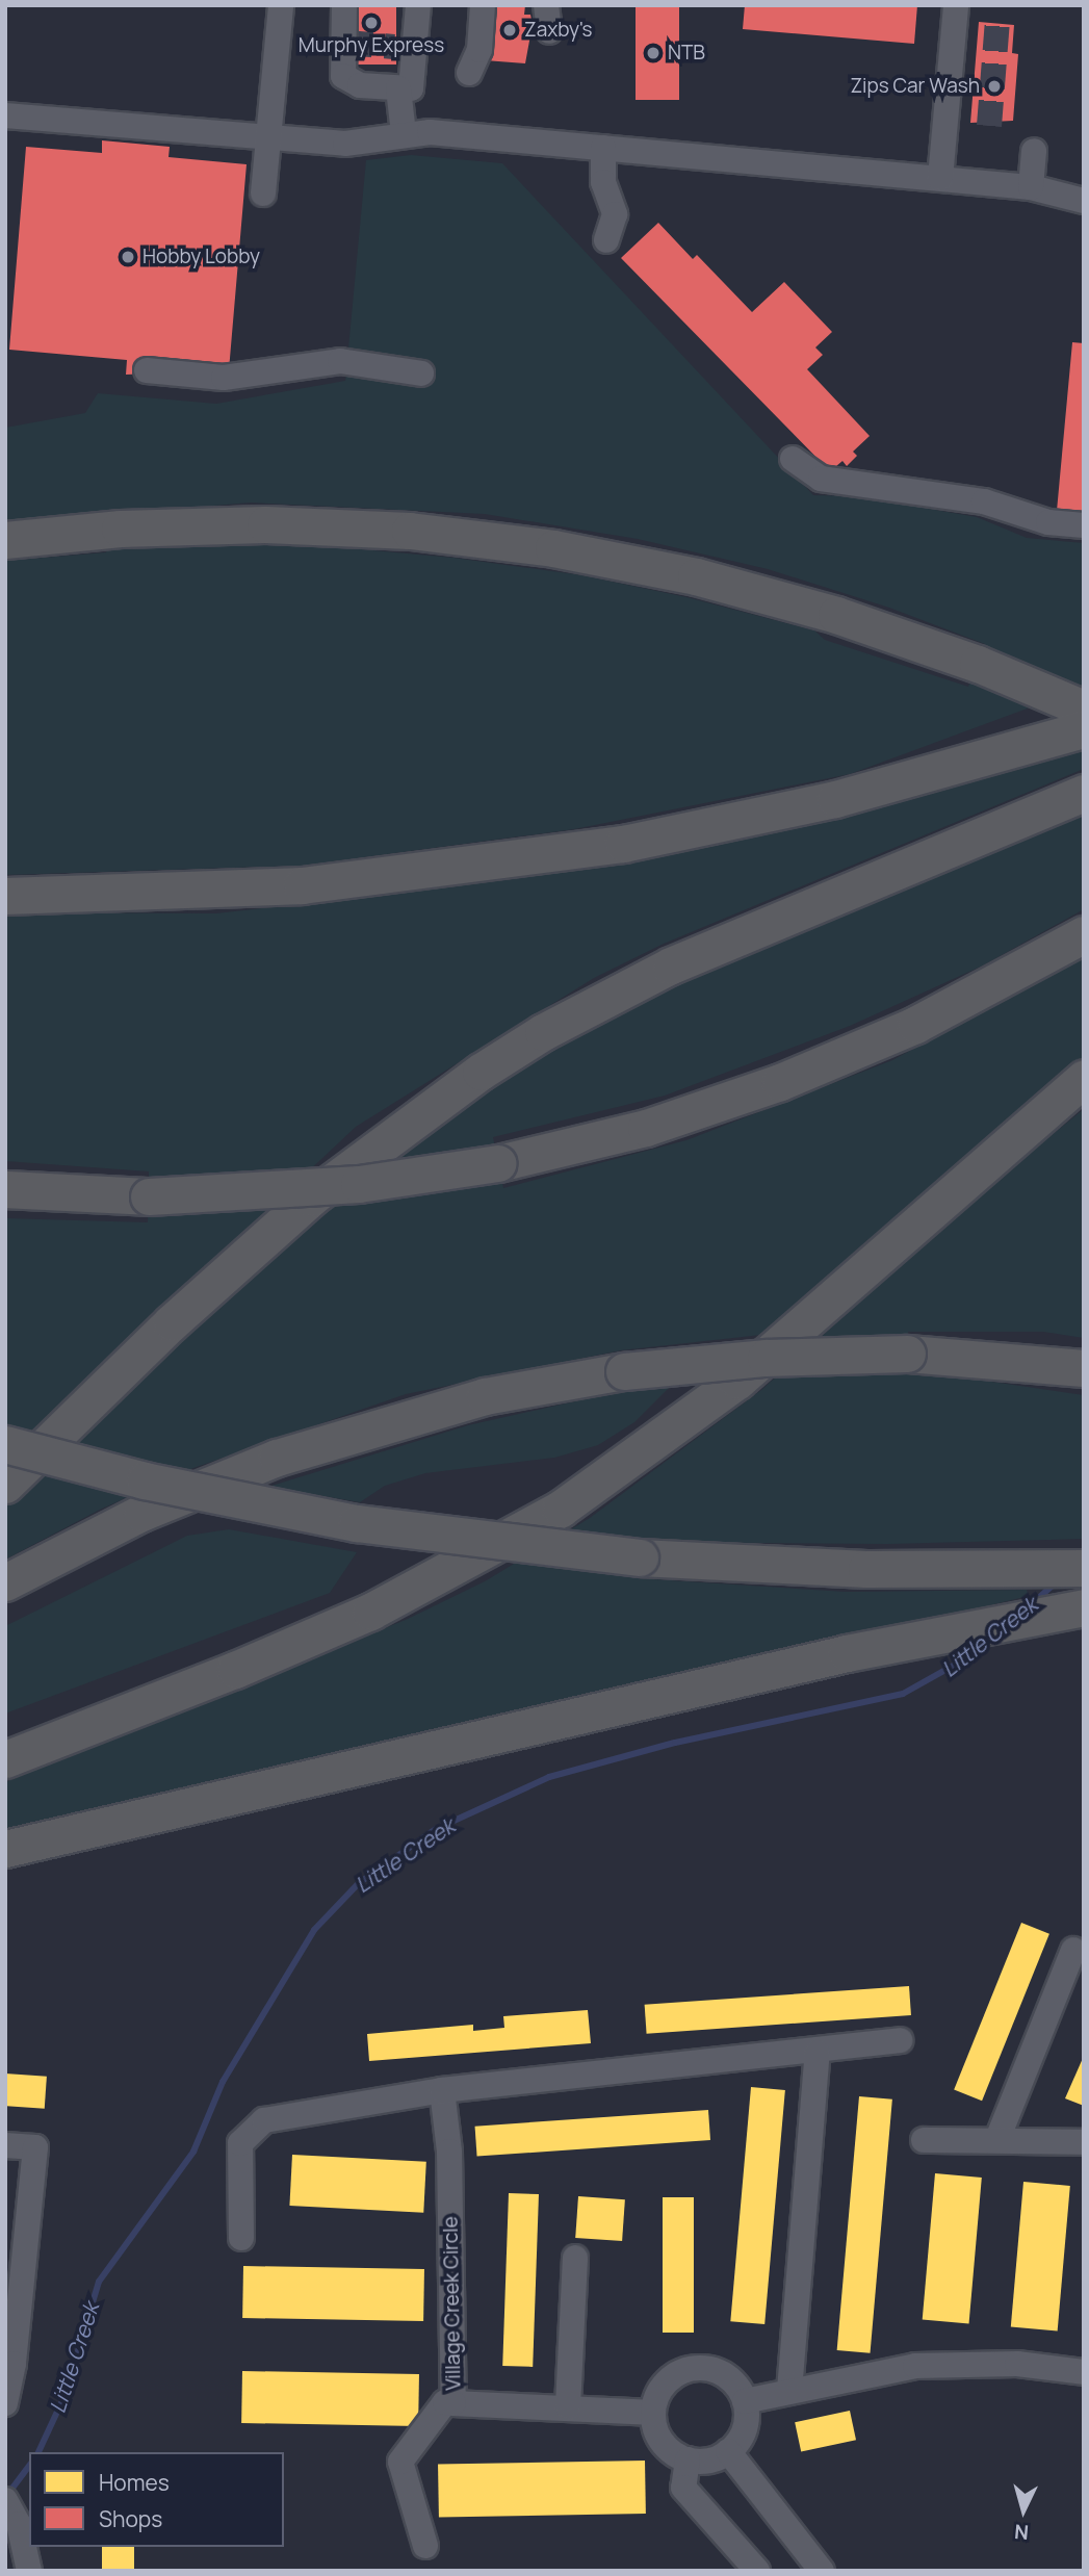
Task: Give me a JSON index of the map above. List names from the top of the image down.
{
  "streets": {
    "street": ["Village Creek Circle"]
  },
  "water": ["Little Creek"],
  "places": [
    "Murphy Express",
    "Zaxby's",
    "NTB",
    "Zips Car Wash",
    "Hobby Lobby"
  ],
  "legend": ["Homes", "Shops"],
  "north": "bottom"
}
